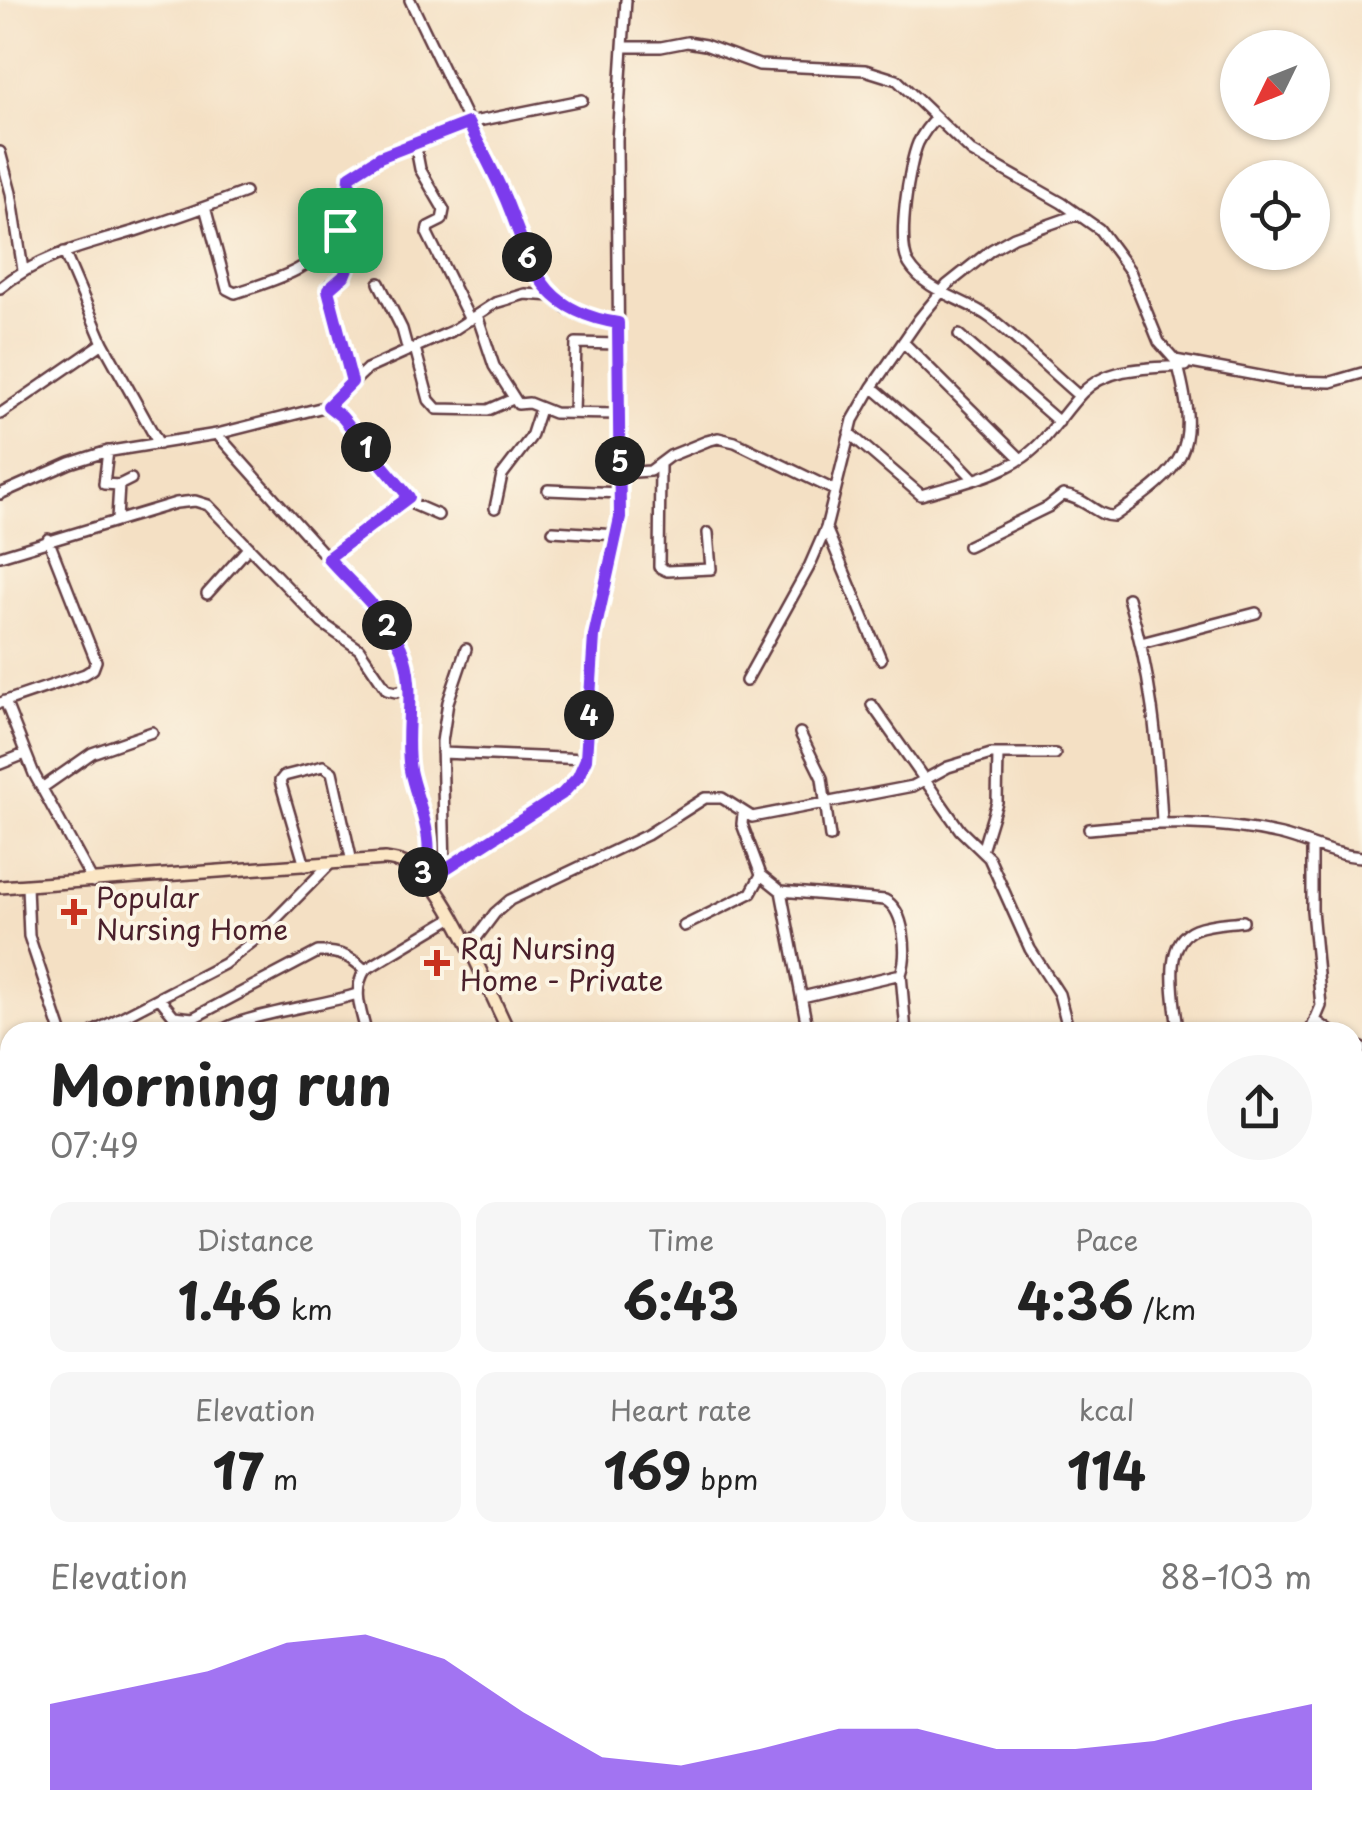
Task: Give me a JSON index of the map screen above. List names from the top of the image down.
{
  "places": {
    "health": ["Popular Nursing Home", "Raj Nursing Home - Private"]
  },
  "north": "bottom left",
  "page": {
    "pins": [
      "6",
      "1",
      "5",
      "2",
      "4",
      "3"
    ],
    "heading": ["Morning run", "07:49"],
    "stats": [
      ["Distance", "1.46 km"],
      ["Time", "6:43"],
      ["Pace", "4:36 /km"],
      ["Elevation", "17 m"],
      ["Heart rate", "169 bpm"],
      ["kcal", "114"]
    ],
    "chart": ["Elevation", "88–103 m"]
  }
}
